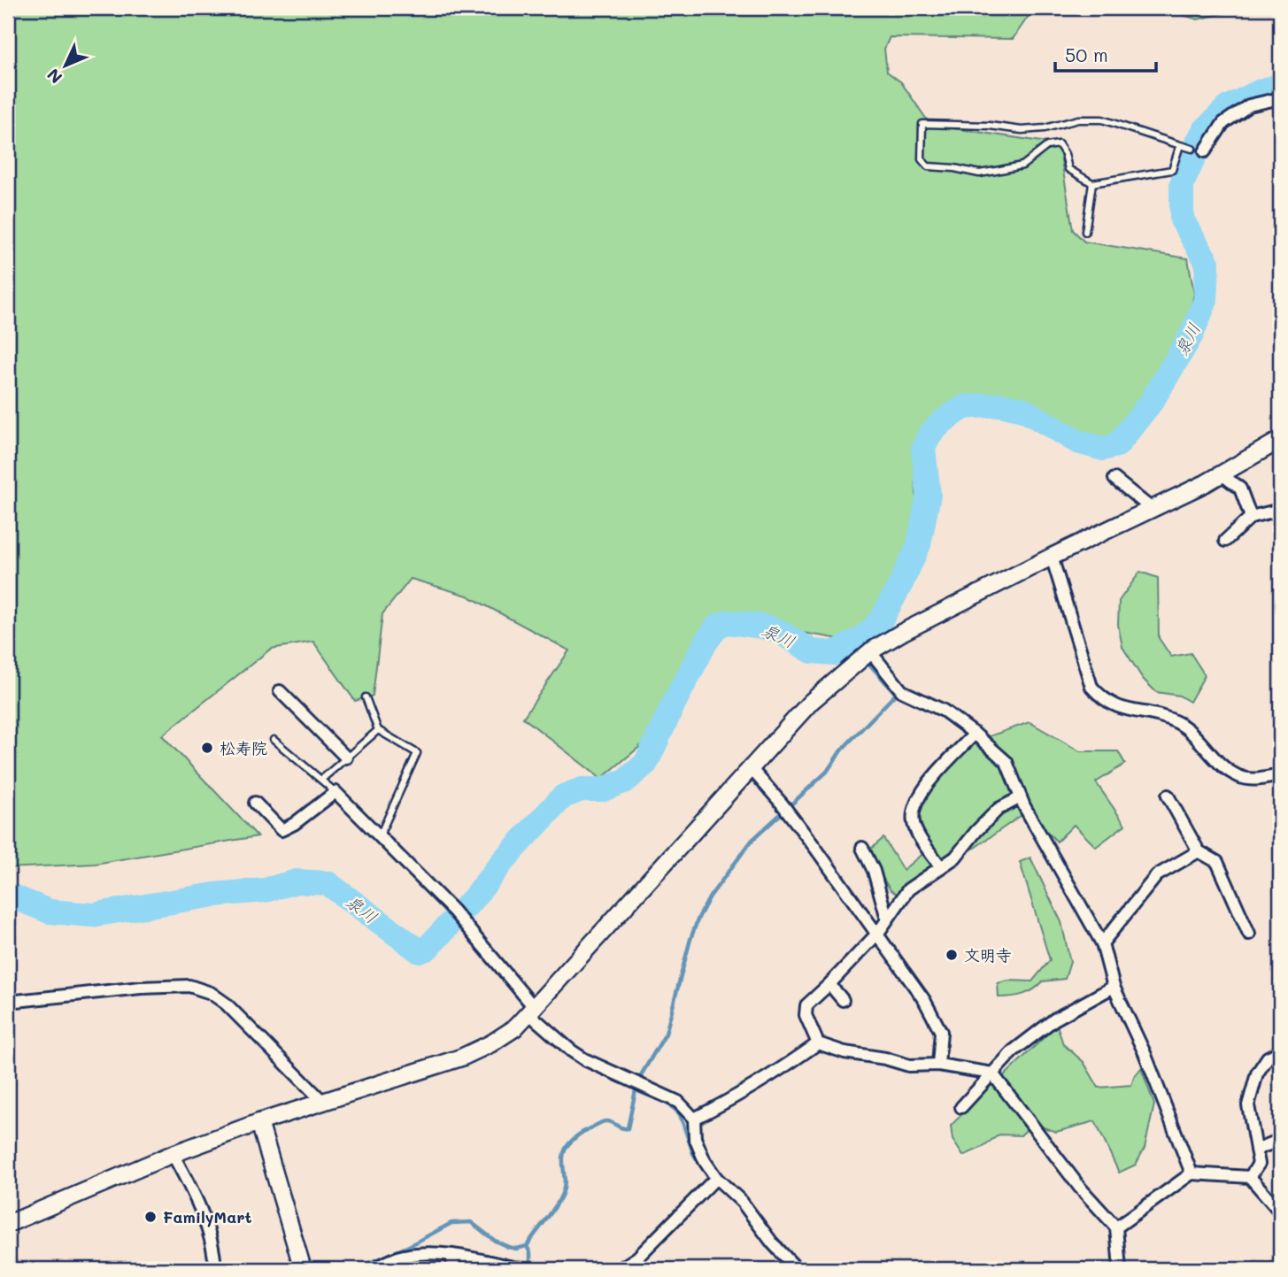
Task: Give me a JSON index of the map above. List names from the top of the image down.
{
  "water": ["泉川"],
  "places": ["松寿院", "文明寺", "FamilyMart"],
  "scale_bar": "50 m",
  "north": "bottom left"
}
